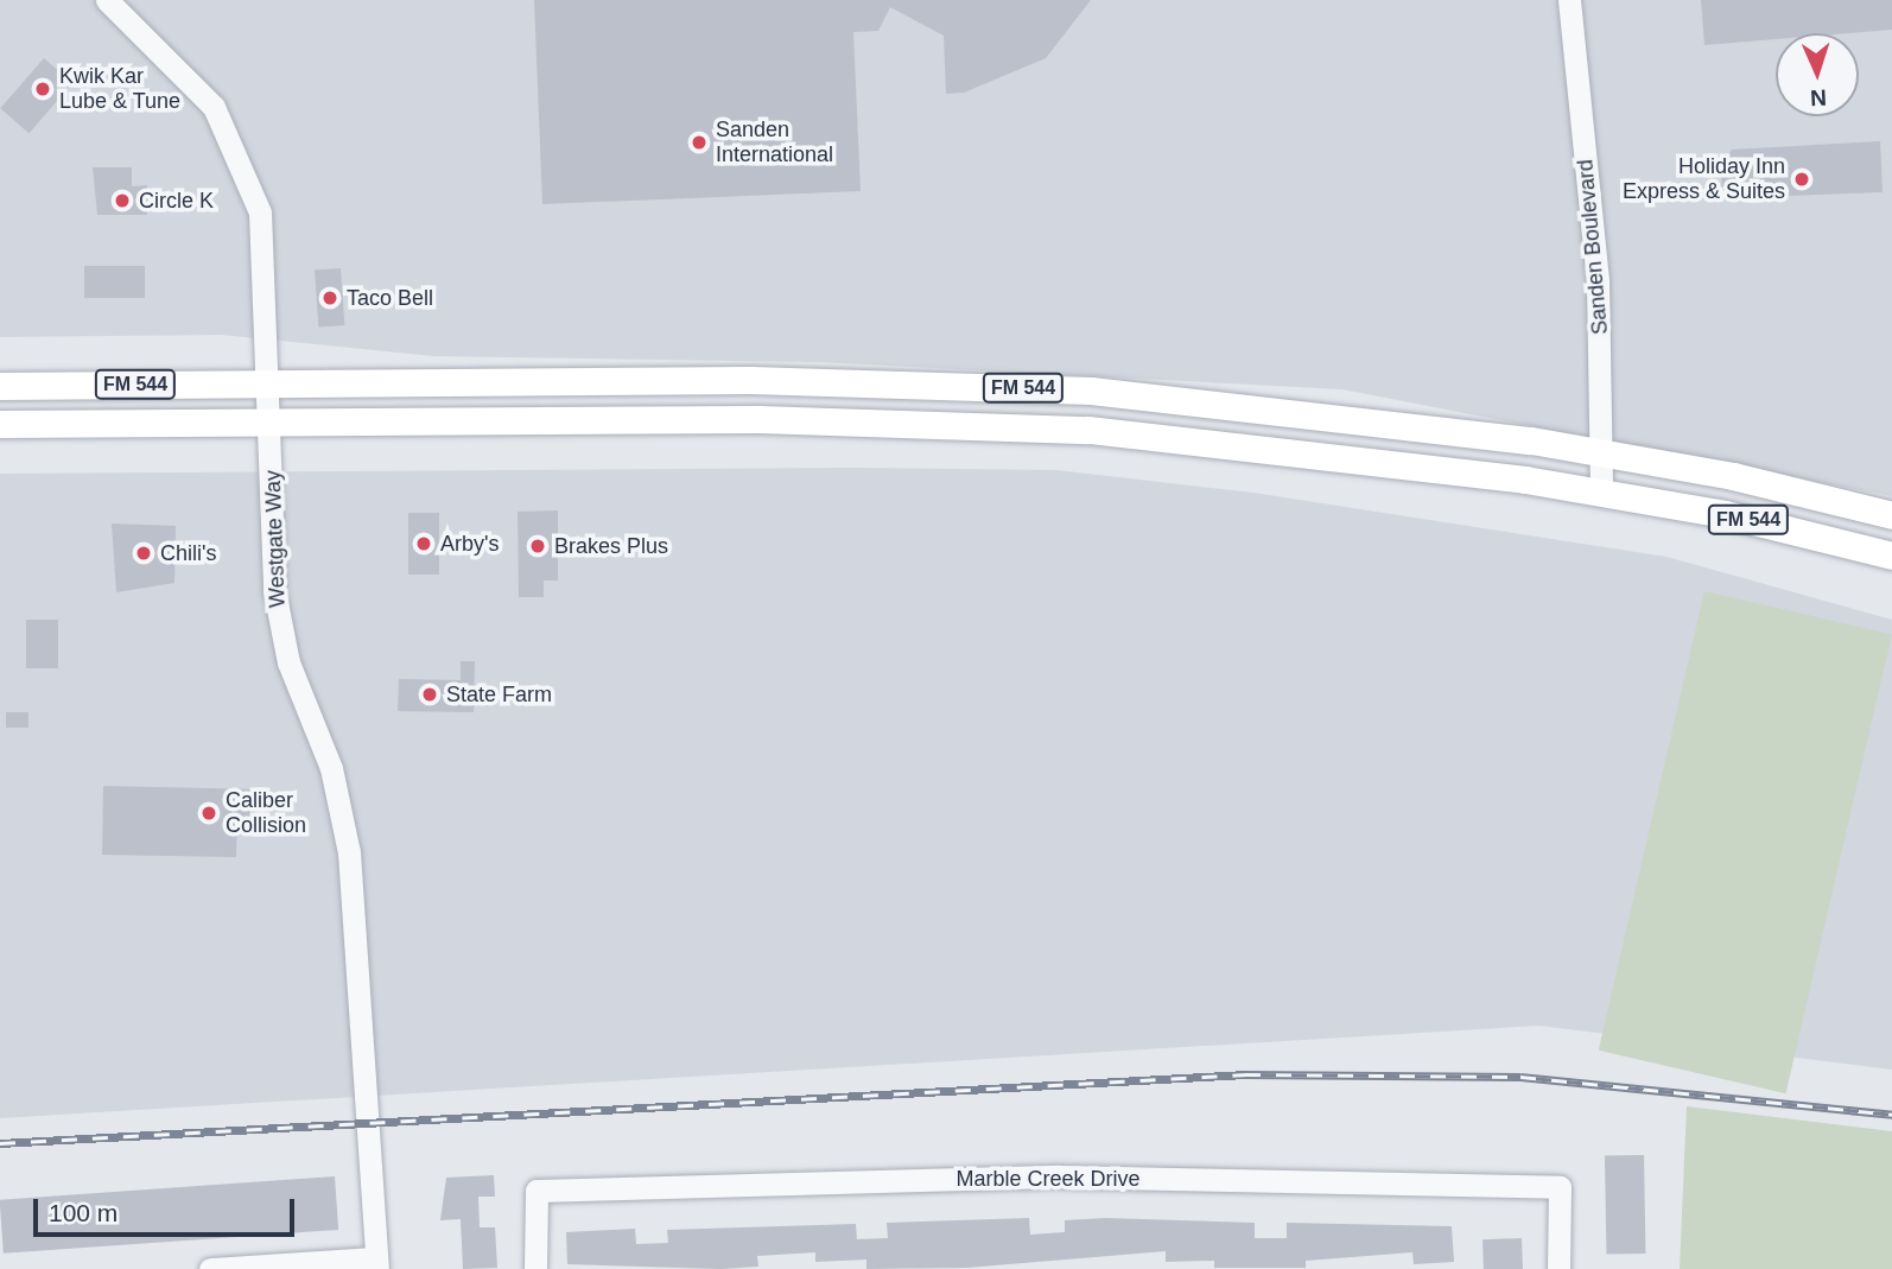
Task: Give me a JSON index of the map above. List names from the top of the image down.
{
  "streets": {
    "main road": ["FM 544"],
    "street": ["Sanden Boulevard", "Westgate Way", "Marble Creek Drive"]
  },
  "crossings": [
    ["Sanden Boulevard", "FM 544"],
    ["FM 544", "Westgate Way"]
  ],
  "places": [
    "Kwik Kar Lube & Tune",
    "Sanden International",
    "Holiday Inn Express & Suites",
    "Circle K",
    "Taco Bell",
    "Arby's",
    "Brakes Plus",
    "Chili's",
    "State Farm",
    "Caliber Collision"
  ],
  "scale_bar": "100 m",
  "north": "bottom"
}
